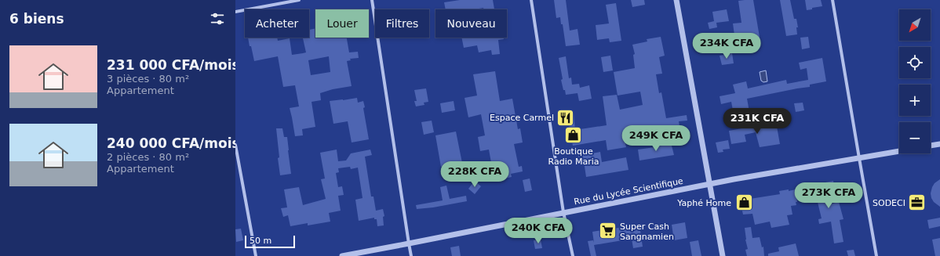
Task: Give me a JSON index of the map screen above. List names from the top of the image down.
{
  "streets": {
    "street": ["Rue du Lycée Scientifique"]
  },
  "places": {
    "restaurant": ["Espace Carmel"],
    "shop": ["Boutique Radio Maria", "Yaphé Home"],
    "office": ["SODECI"],
    "supermarket": ["Super Cash Sangnamien"]
  },
  "scale_bar": "50 m",
  "north": "bottom left",
  "page": {
    "heading": "6 biens",
    "map_buttons": ["+", "−"],
    "chip": [
      "Acheter",
      "Louer",
      "Filtres",
      "Nouveau"
    ],
    "price": [
      "234K CFA",
      "231K CFA",
      "249K CFA",
      "228K CFA",
      "273K CFA",
      "240K CFA"
    ],
    "list": [
      {
        "name": "231 000 CFA/mois",
        "note": "3 pièces · 80 m² · Appartement"
      },
      {
        "name": "240 000 CFA/mois",
        "note": "2 pièces · 80 m² · Appartement"
      }
    ],
    "scale": "50 m"
  }
}
